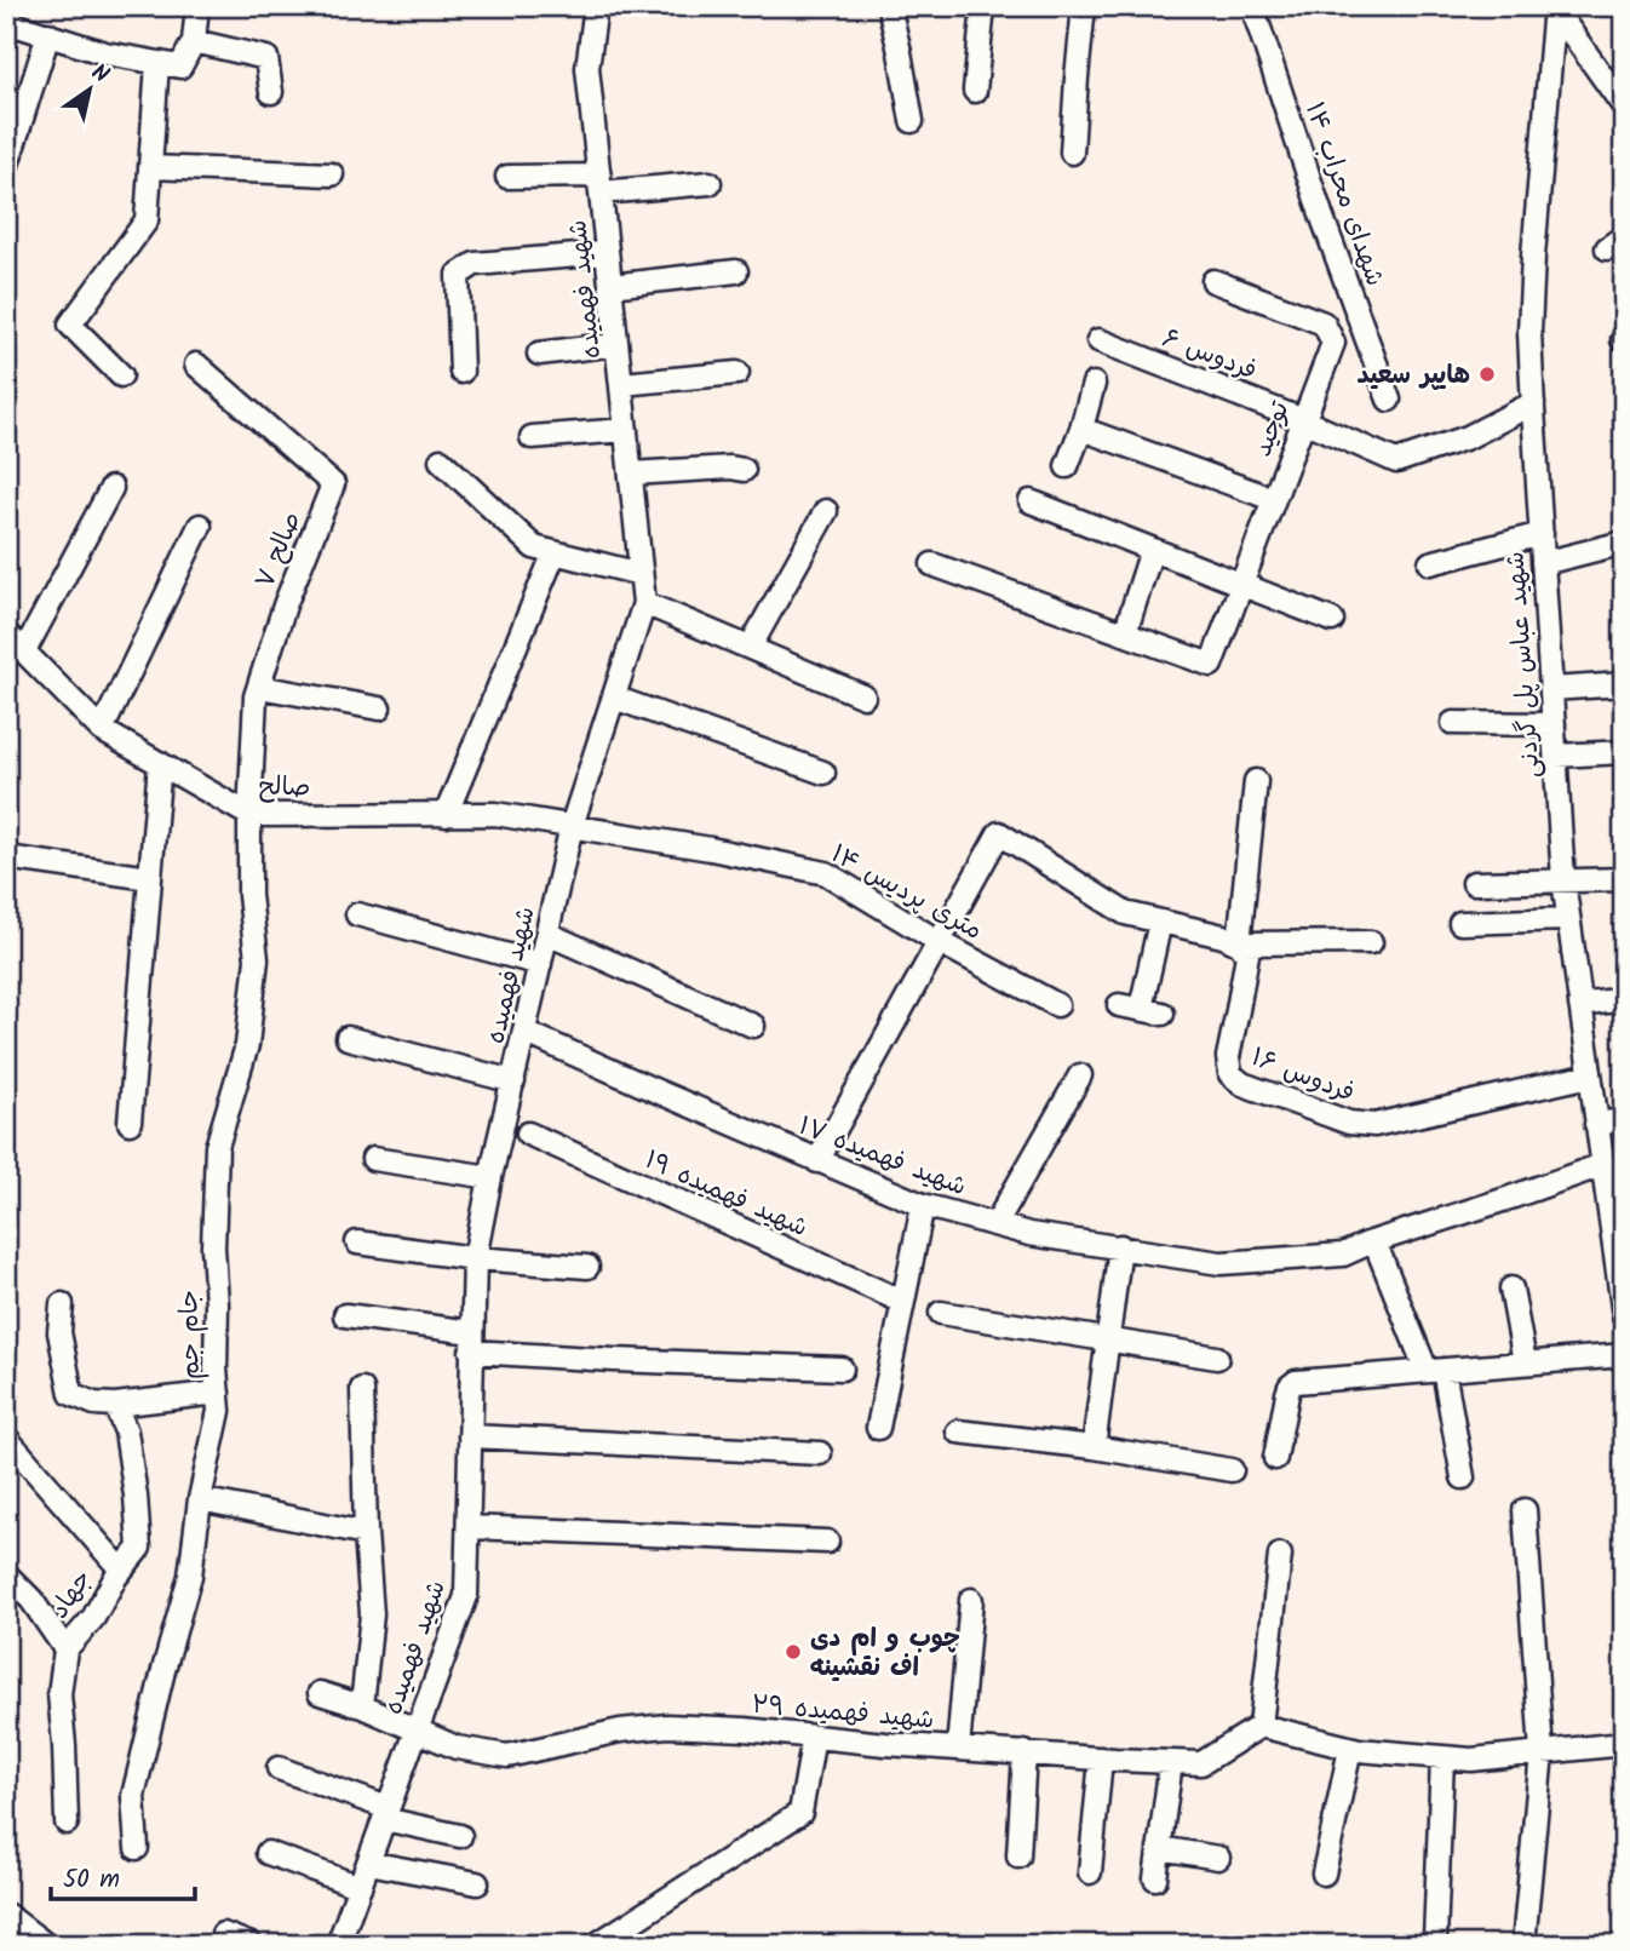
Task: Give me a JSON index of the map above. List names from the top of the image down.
{
  "streets": {
    "street": [
      "شهدای محراب ۱۴",
      "شهید فهمیده",
      "فردوس ۶",
      "توحید",
      "صالح ۷",
      "شهید عباس پل گردنی",
      "صالح",
      "۱۴ متری پردیس",
      "فردوس ۱۶",
      "شهید فهمیده ۱۷",
      "شهید فهمیده ۱۹",
      "جام جم",
      "جهاد",
      "شهید فهمیده ۲۹"
    ]
  },
  "crossings": [
    ["شهید فهمیده", "صالح"],
    ["شهید فهمیده", "۱۴ متری پردیس"],
    ["شهید فهمیده", "شهید فهمیده ۱۷"],
    ["شهید فهمیده", "شهید فهمیده ۲۹"],
    ["فردوس ۶", "توحید"],
    ["فردوس ۶", "شهید عباس پل گردنی"],
    ["صالح ۷", "صالح"],
    ["صالح ۷", "جام جم"],
    ["شهید عباس پل گردنی", "فردوس ۱۶"],
    ["شهید عباس پل گردنی", "شهید فهمیده ۱۷"],
    ["صالح", "۱۴ متری پردیس"],
    ["صالح", "جام جم"]
  ],
  "places": ["هایپر سعید", "چوب و ام دی اف نقشینه"],
  "scale_bar": "50 m",
  "north": "top right"
}
